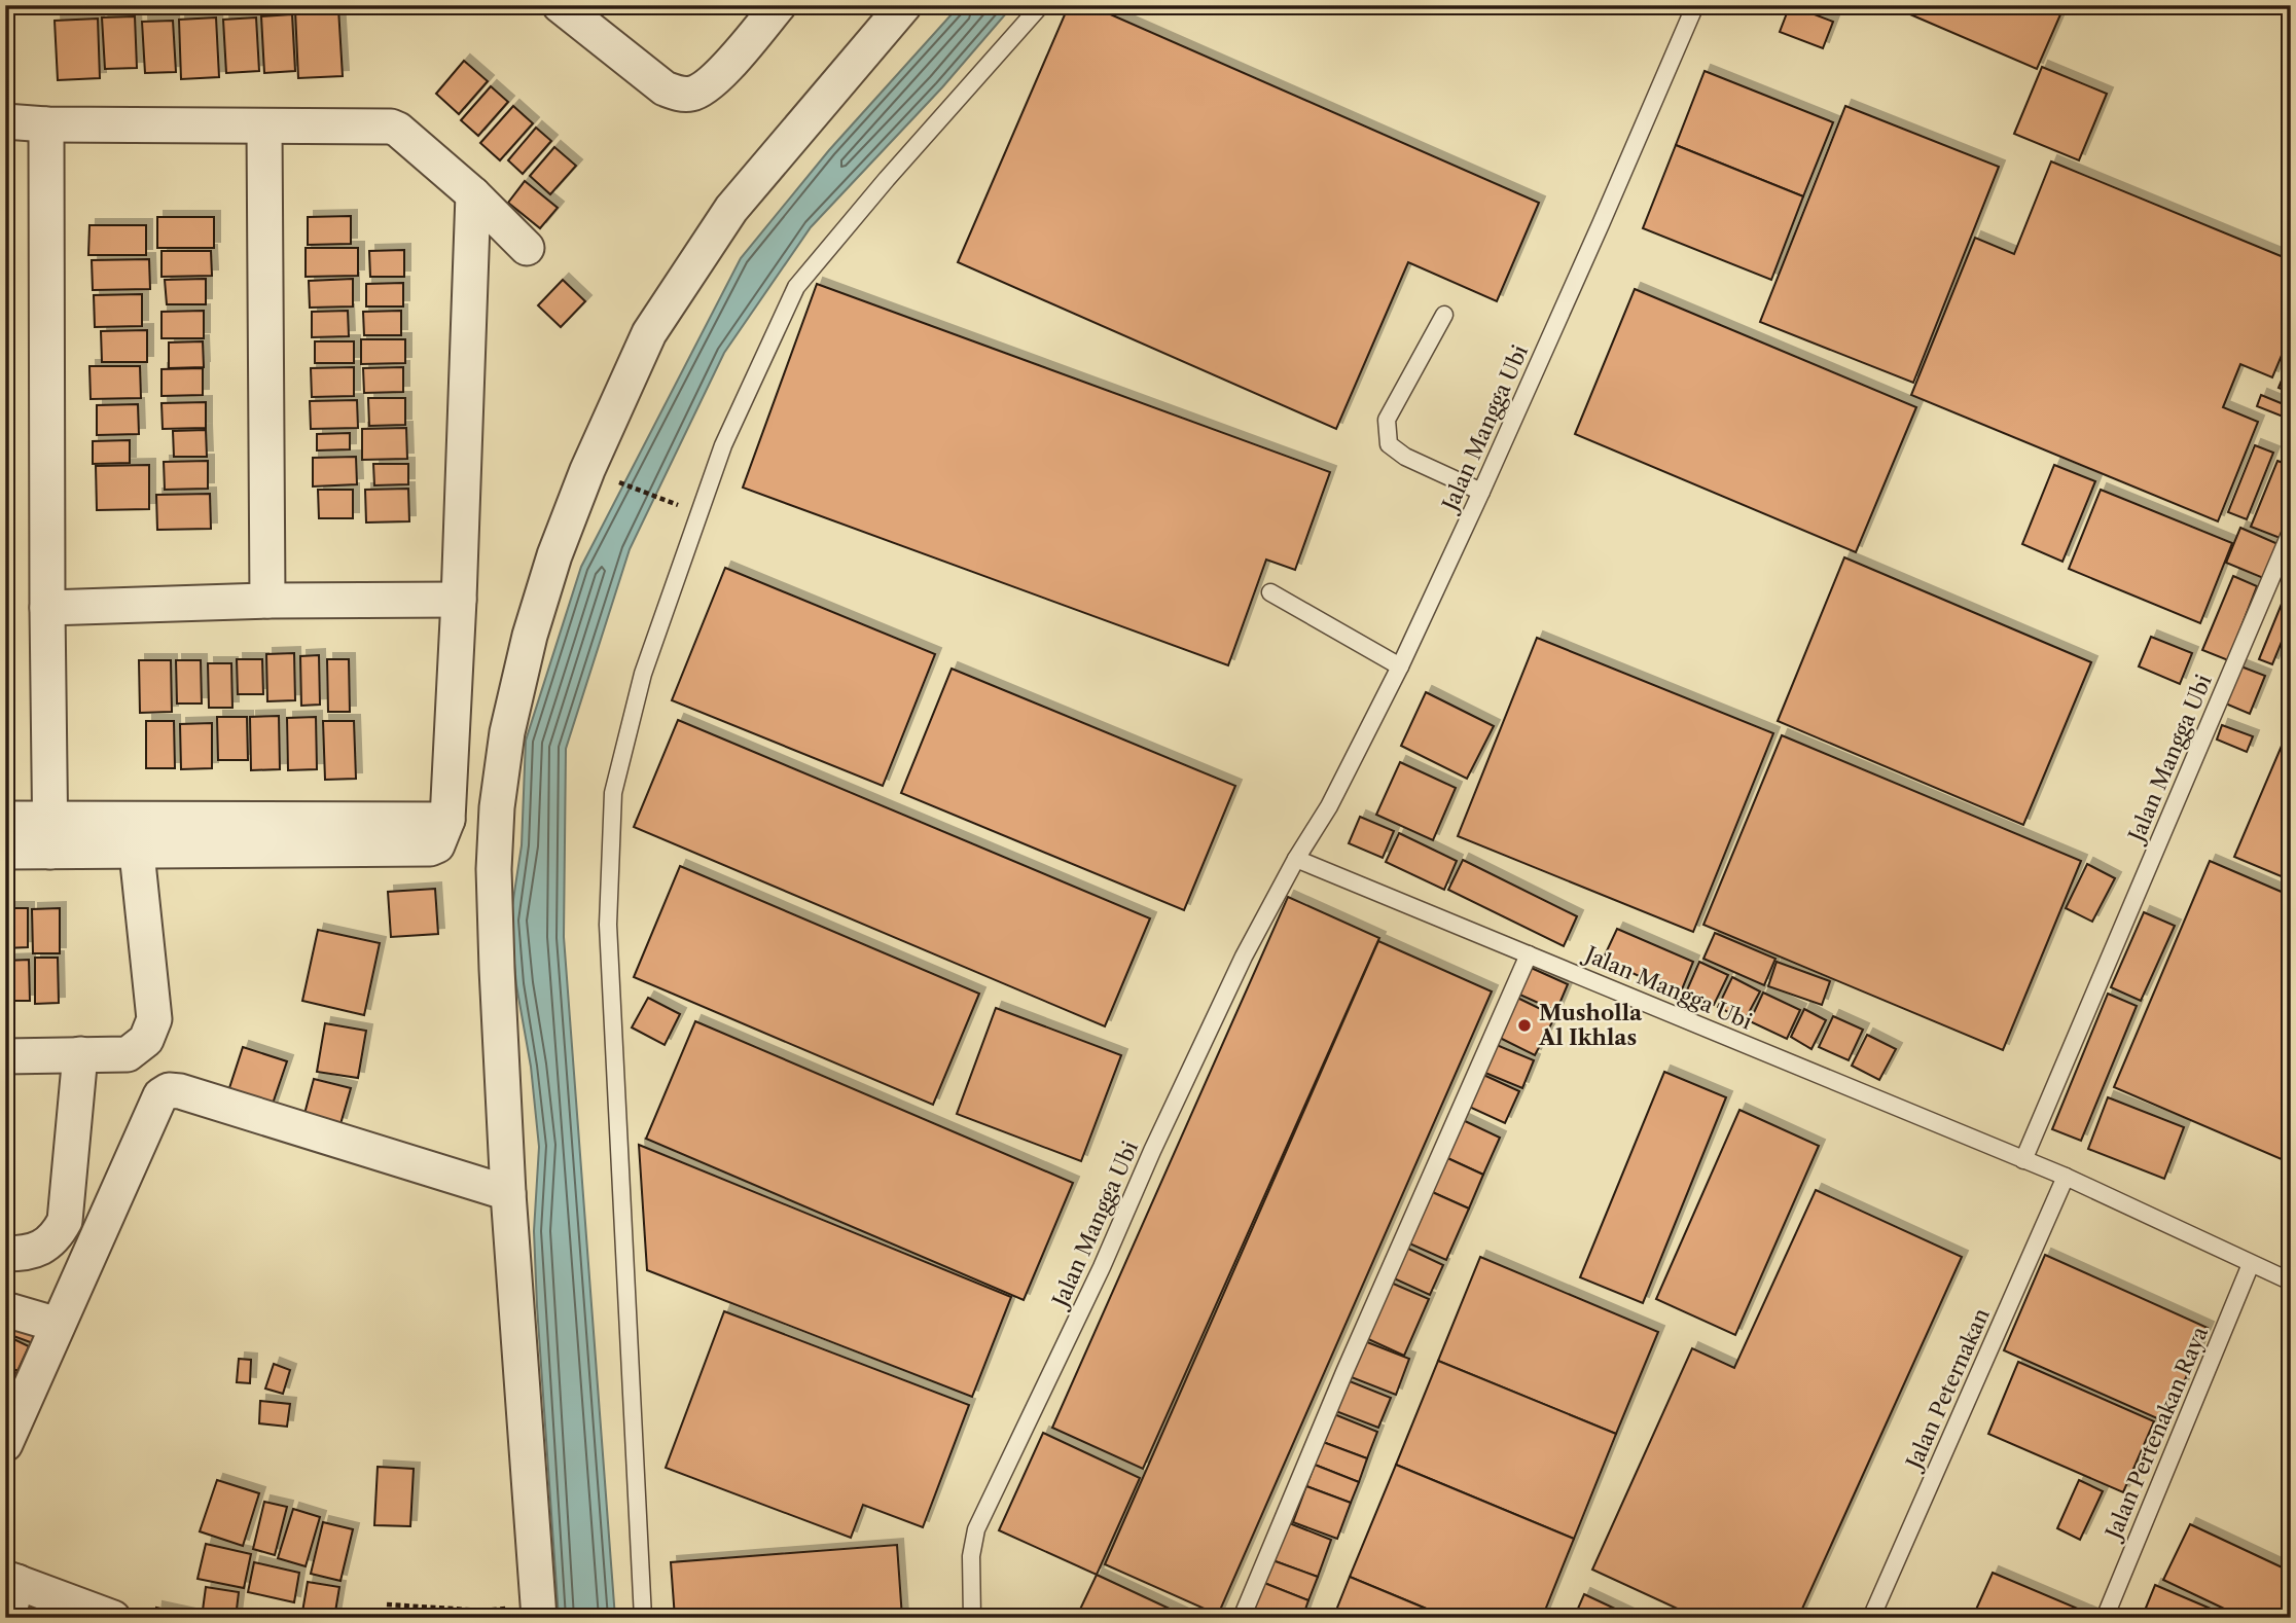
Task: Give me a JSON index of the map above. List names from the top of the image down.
{
  "streets": {
    "lane": ["Jalan Mangga Ubi", "Jalan Peternakan", "Jalan Pertenakan Raya"]
  },
  "crossings": [
    ["Jalan Mangga Ubi", "Jalan Peternakan"],
    ["Jalan Mangga Ubi", "Jalan Pertenakan Raya"]
  ],
  "places": ["Musholla Al Ikhlas"]
}
